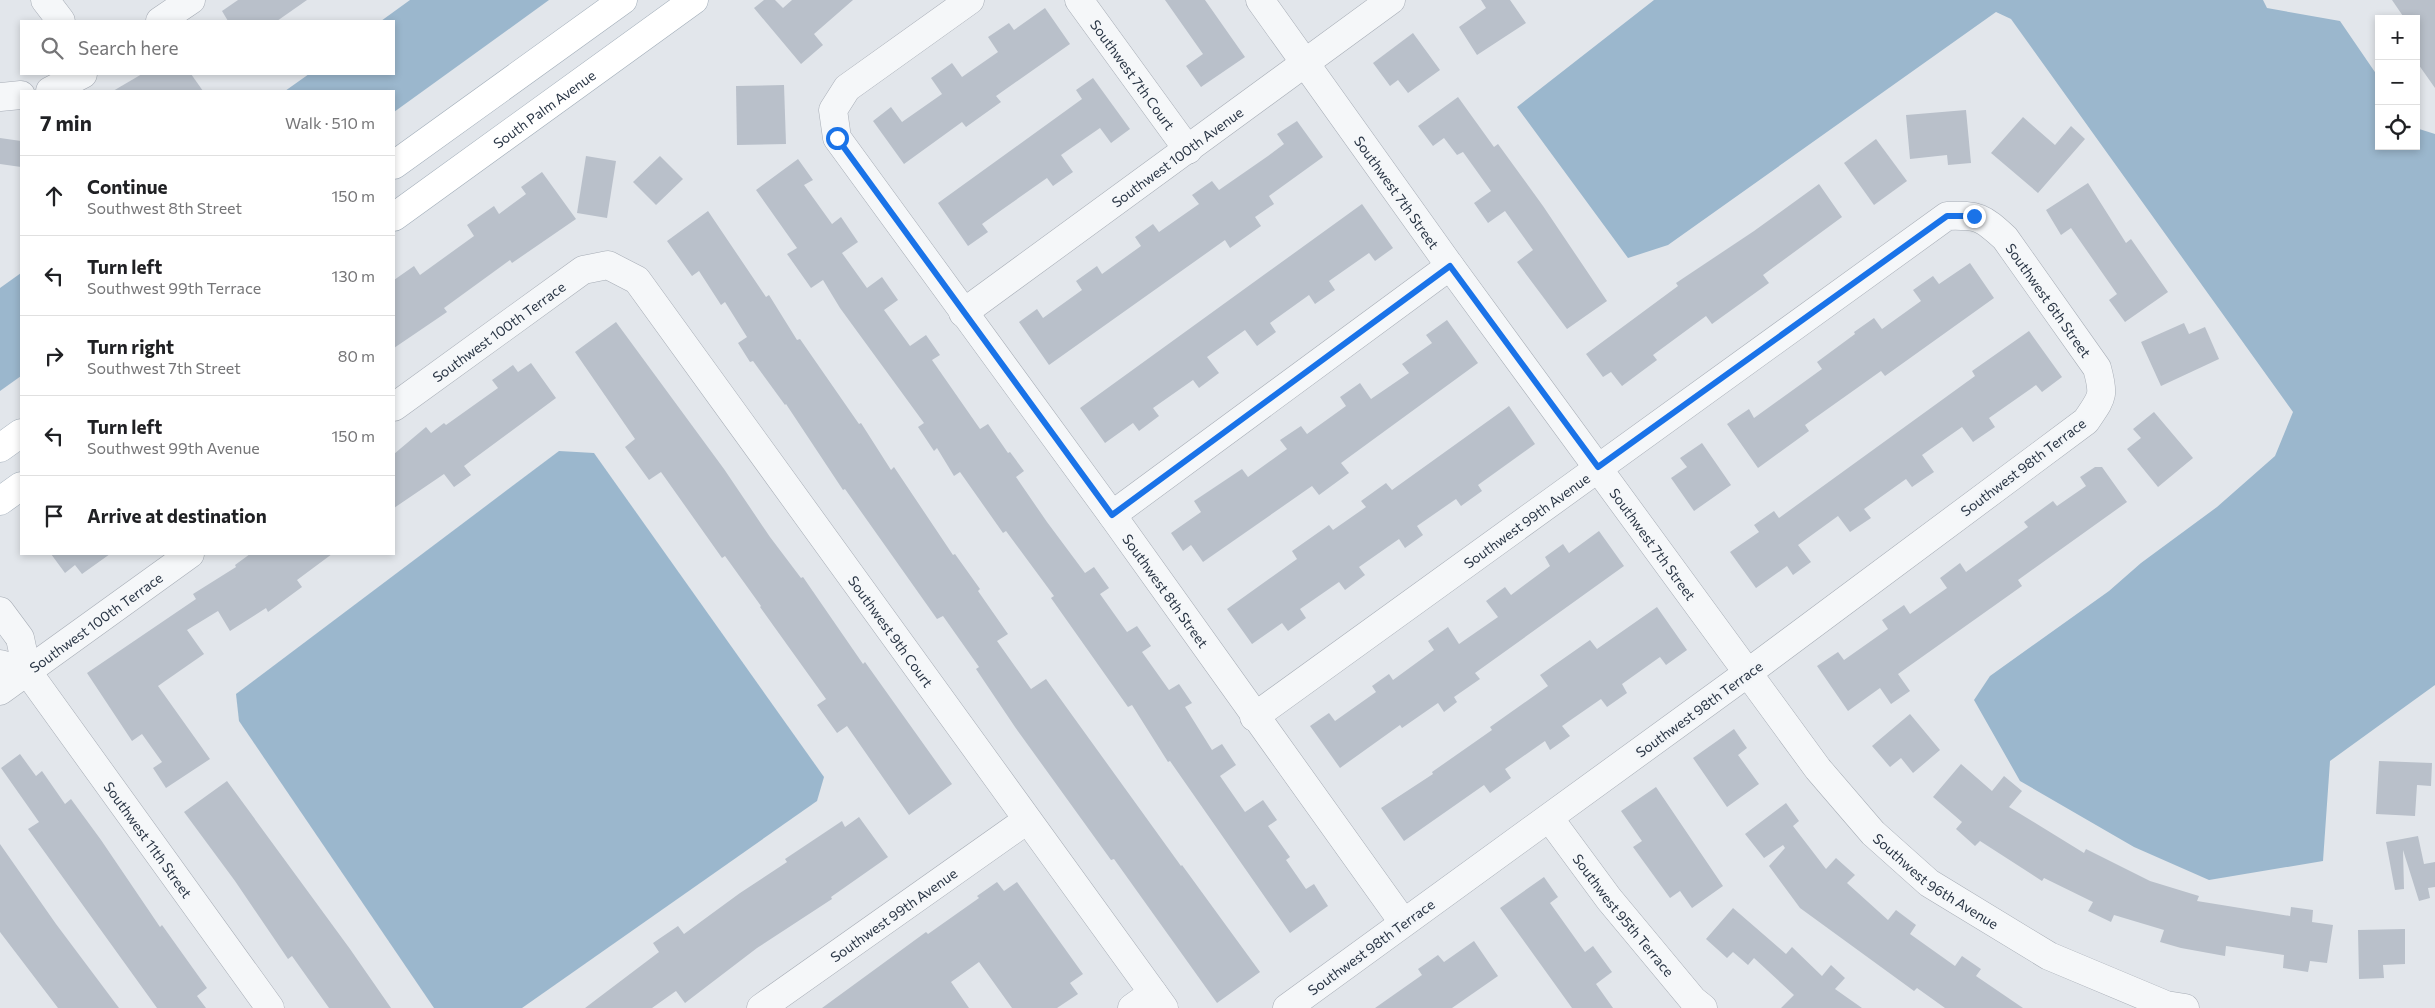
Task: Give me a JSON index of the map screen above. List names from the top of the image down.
{
  "streets": {
    "main road": ["South Palm Avenue"],
    "street": [
      "Southwest 7th Court",
      "Southwest 100th Avenue",
      "Southwest 7th Street",
      "Southwest 6th Street",
      "Southwest 100th Terrace",
      "Southwest 98th Terrace",
      "Southwest 99th Avenue",
      "Southwest 8th Street",
      "Southwest 9th Court",
      "Southwest 11th Street",
      "Southwest 96th Avenue",
      "Southwest 95th Terrace"
    ]
  },
  "crossings": [
    ["Southwest 7th Court", "Southwest 100th Avenue"],
    ["Southwest 100th Avenue", "Southwest 7th Street"],
    ["Southwest 100th Avenue", "Southwest 8th Street"],
    ["Southwest 7th Street", "Southwest 98th Terrace"],
    ["Southwest 7th Street", "Southwest 99th Avenue"],
    ["Southwest 7th Street", "Southwest 96th Avenue"],
    ["Southwest 6th Street", "Southwest 98th Terrace"],
    ["Southwest 6th Street", "Southwest 99th Avenue"],
    ["Southwest 100th Terrace", "Southwest 9th Court"],
    ["Southwest 100th Terrace", "Southwest 11th Street"],
    ["Southwest 98th Terrace", "Southwest 8th Street"],
    ["Southwest 98th Terrace", "Southwest 96th Avenue"],
    ["Southwest 98th Terrace", "Southwest 95th Terrace"],
    ["Southwest 99th Avenue", "Southwest 8th Street"],
    ["Southwest 99th Avenue", "Southwest 9th Court"]
  ],
  "page": {
    "map_buttons": ["+", "−"],
    "search": "Search here",
    "heading": ["7 min", "Walk · 510 m"],
    "list": [
      ["Continue", "Southwest 8th Street", "150 m"],
      ["Turn left", "Southwest 99th Terrace", "130 m"],
      ["Turn right", "Southwest 7th Street", "80 m"],
      ["Turn left", "Southwest 99th Avenue", "150 m"],
      "Arrive at destination"
    ]
  }
}
